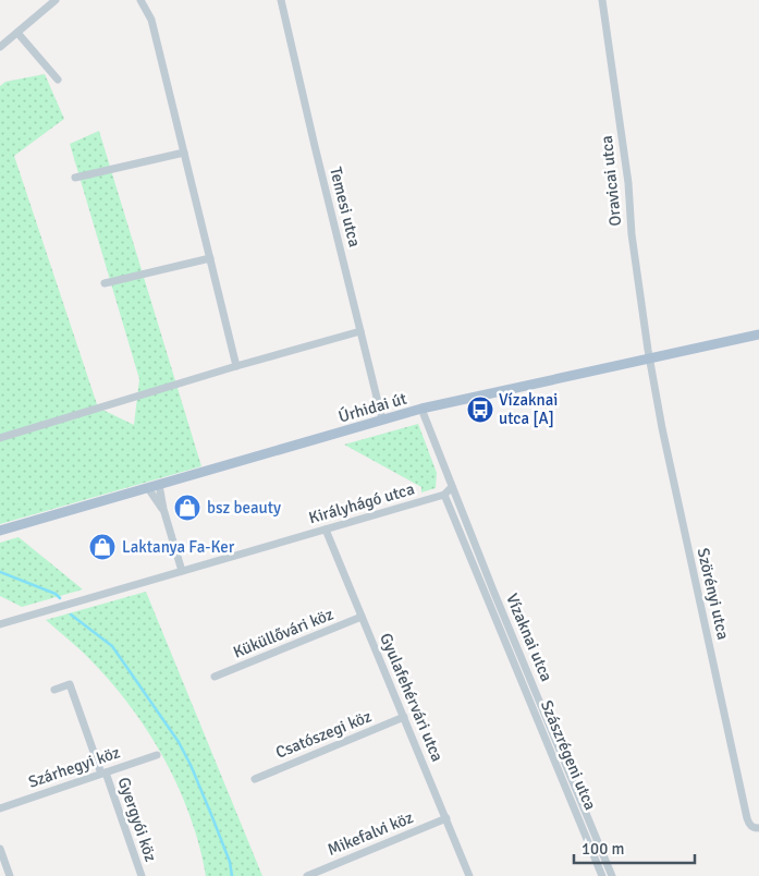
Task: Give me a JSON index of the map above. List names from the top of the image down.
{
  "streets": {
    "main road": ["Úrhidai út"],
    "street": [
      "Oravicai utca",
      "Temesi utca",
      "Királyhágó utca",
      "Szörényi utca",
      "Küküllővári köz",
      "Vízaknai utca",
      "Gyulafehérvári utca",
      "Csatószegi köz",
      "Szászrégeni utca",
      "Szárhegyi köz",
      "Gyergyói köz",
      "Mikefalvi köz"
    ]
  },
  "crossings": [
    ["Oravicai utca", "Úrhidai út"],
    ["Oravicai utca", "Szörényi utca"],
    ["Temesi utca", "Úrhidai út"],
    ["Úrhidai út", "Szörényi utca"],
    ["Úrhidai út", "Vízaknai utca"],
    ["Királyhágó utca", "Gyulafehérvári utca"],
    ["Királyhágó utca", "Szászrégeni utca"],
    ["Küküllővári köz", "Gyulafehérvári utca"],
    ["Gyulafehérvári utca", "Csatószegi köz"],
    ["Gyulafehérvári utca", "Mikefalvi köz"],
    ["Szárhegyi köz", "Gyergyói köz"]
  ],
  "places": {
    "bus stop": ["Vízaknai utca [A]"],
    "shop": ["bsz beauty", "Laktanya Fa-Ker"]
  },
  "scale_bar": "100 m"
}
